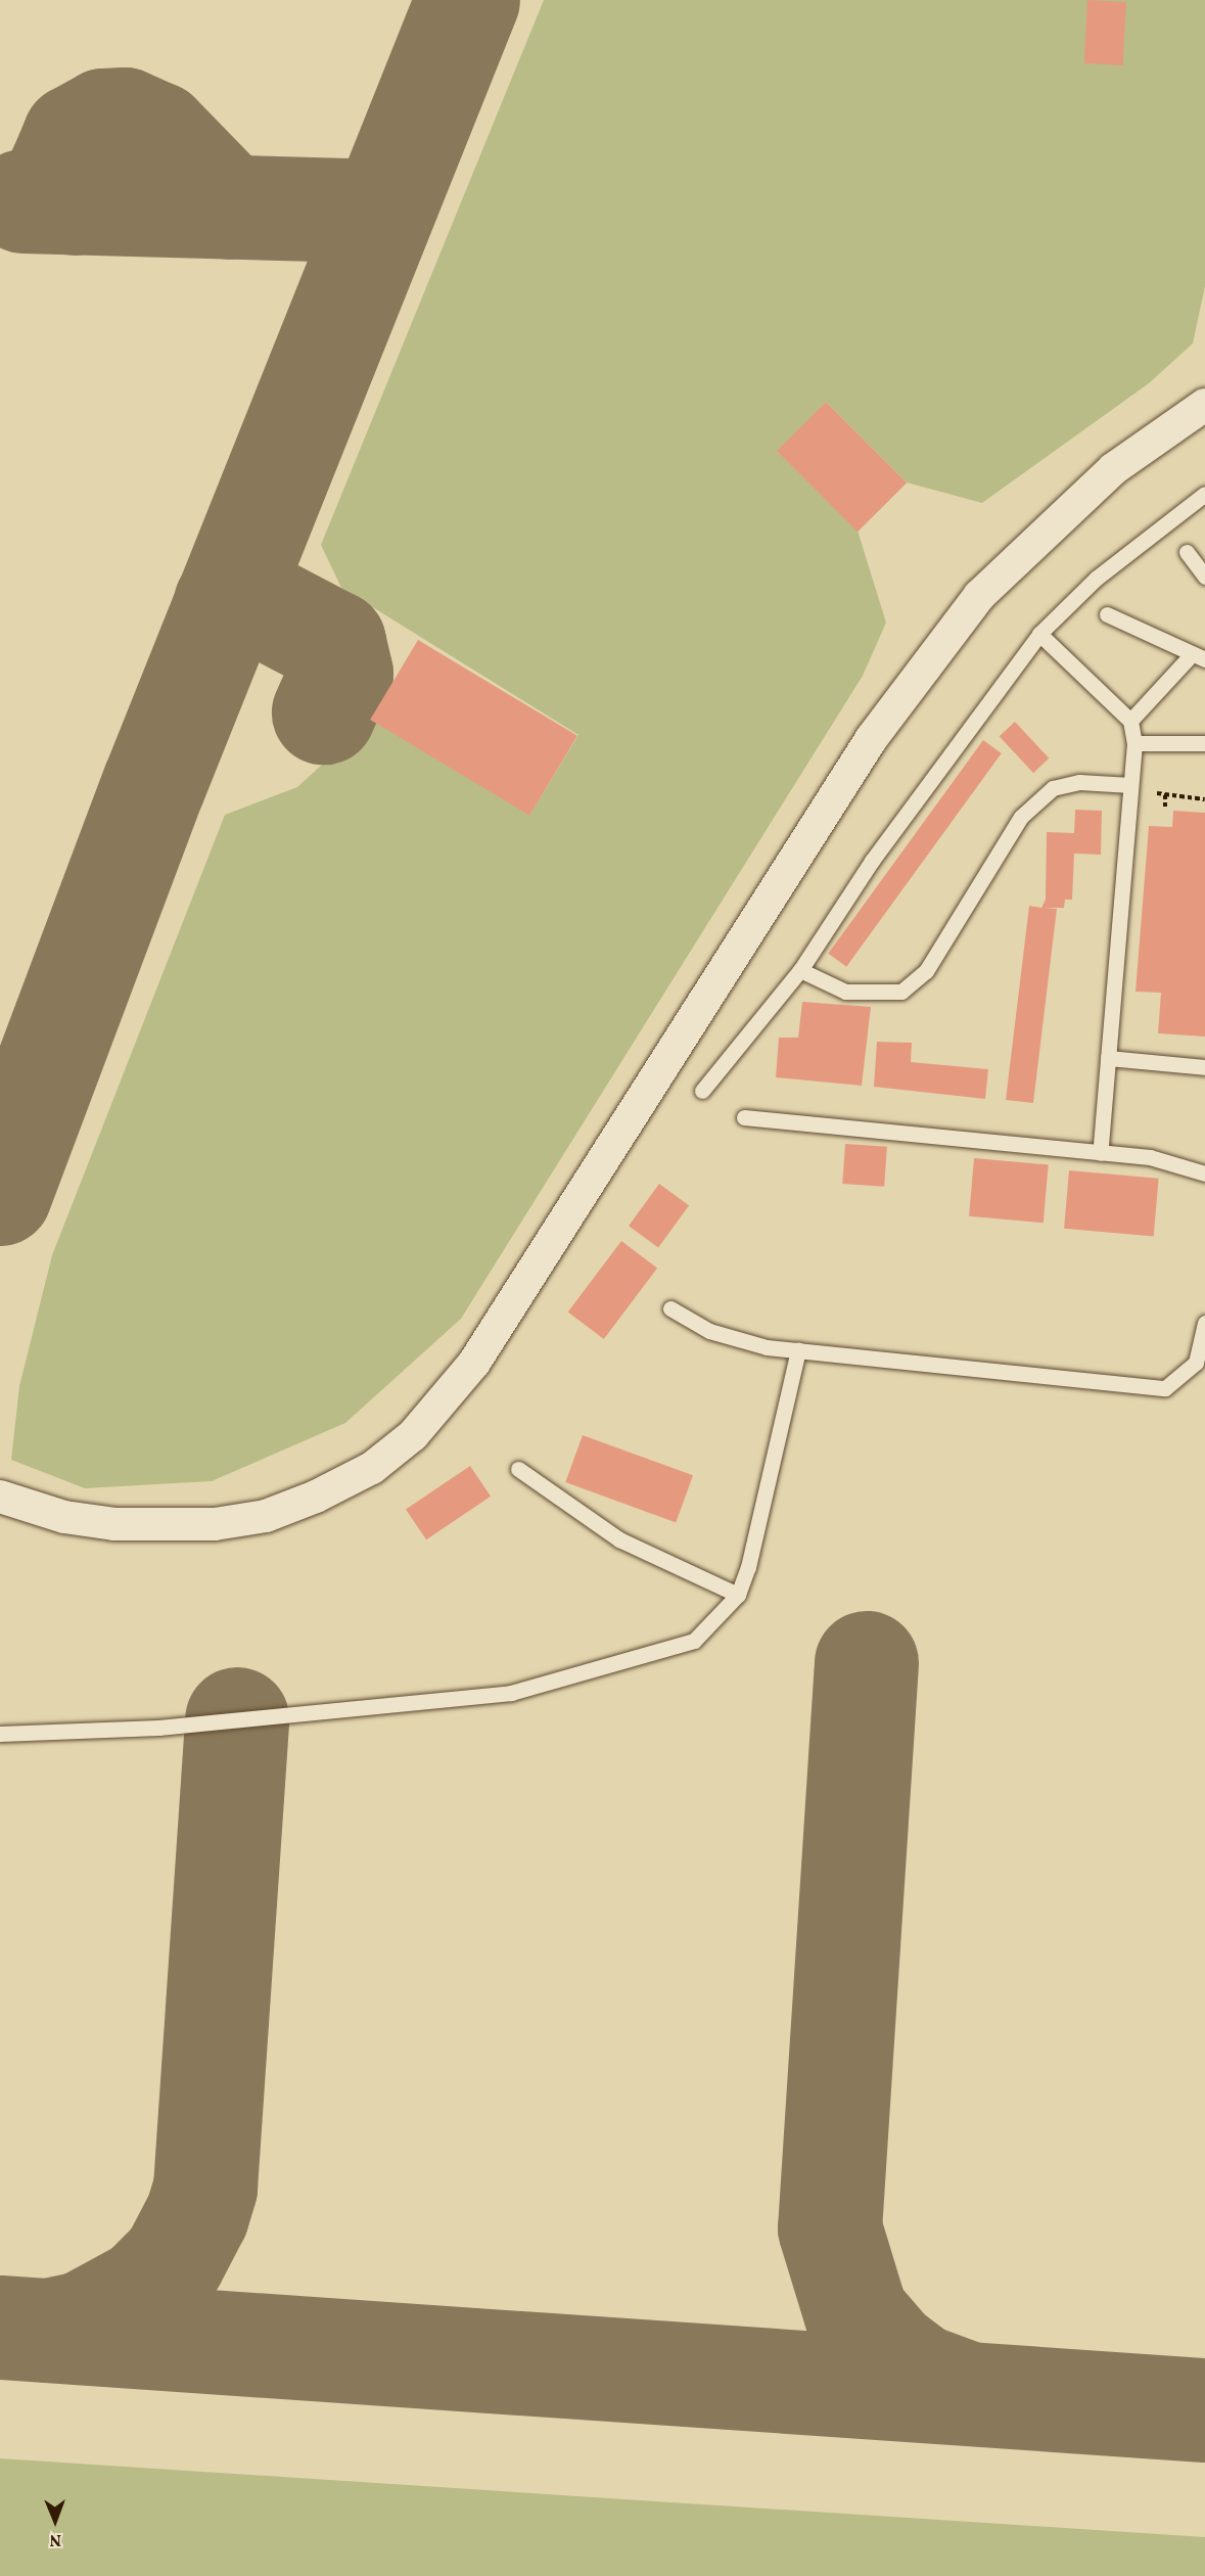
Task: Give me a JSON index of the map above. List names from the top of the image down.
{
  "north": "bottom"
}
